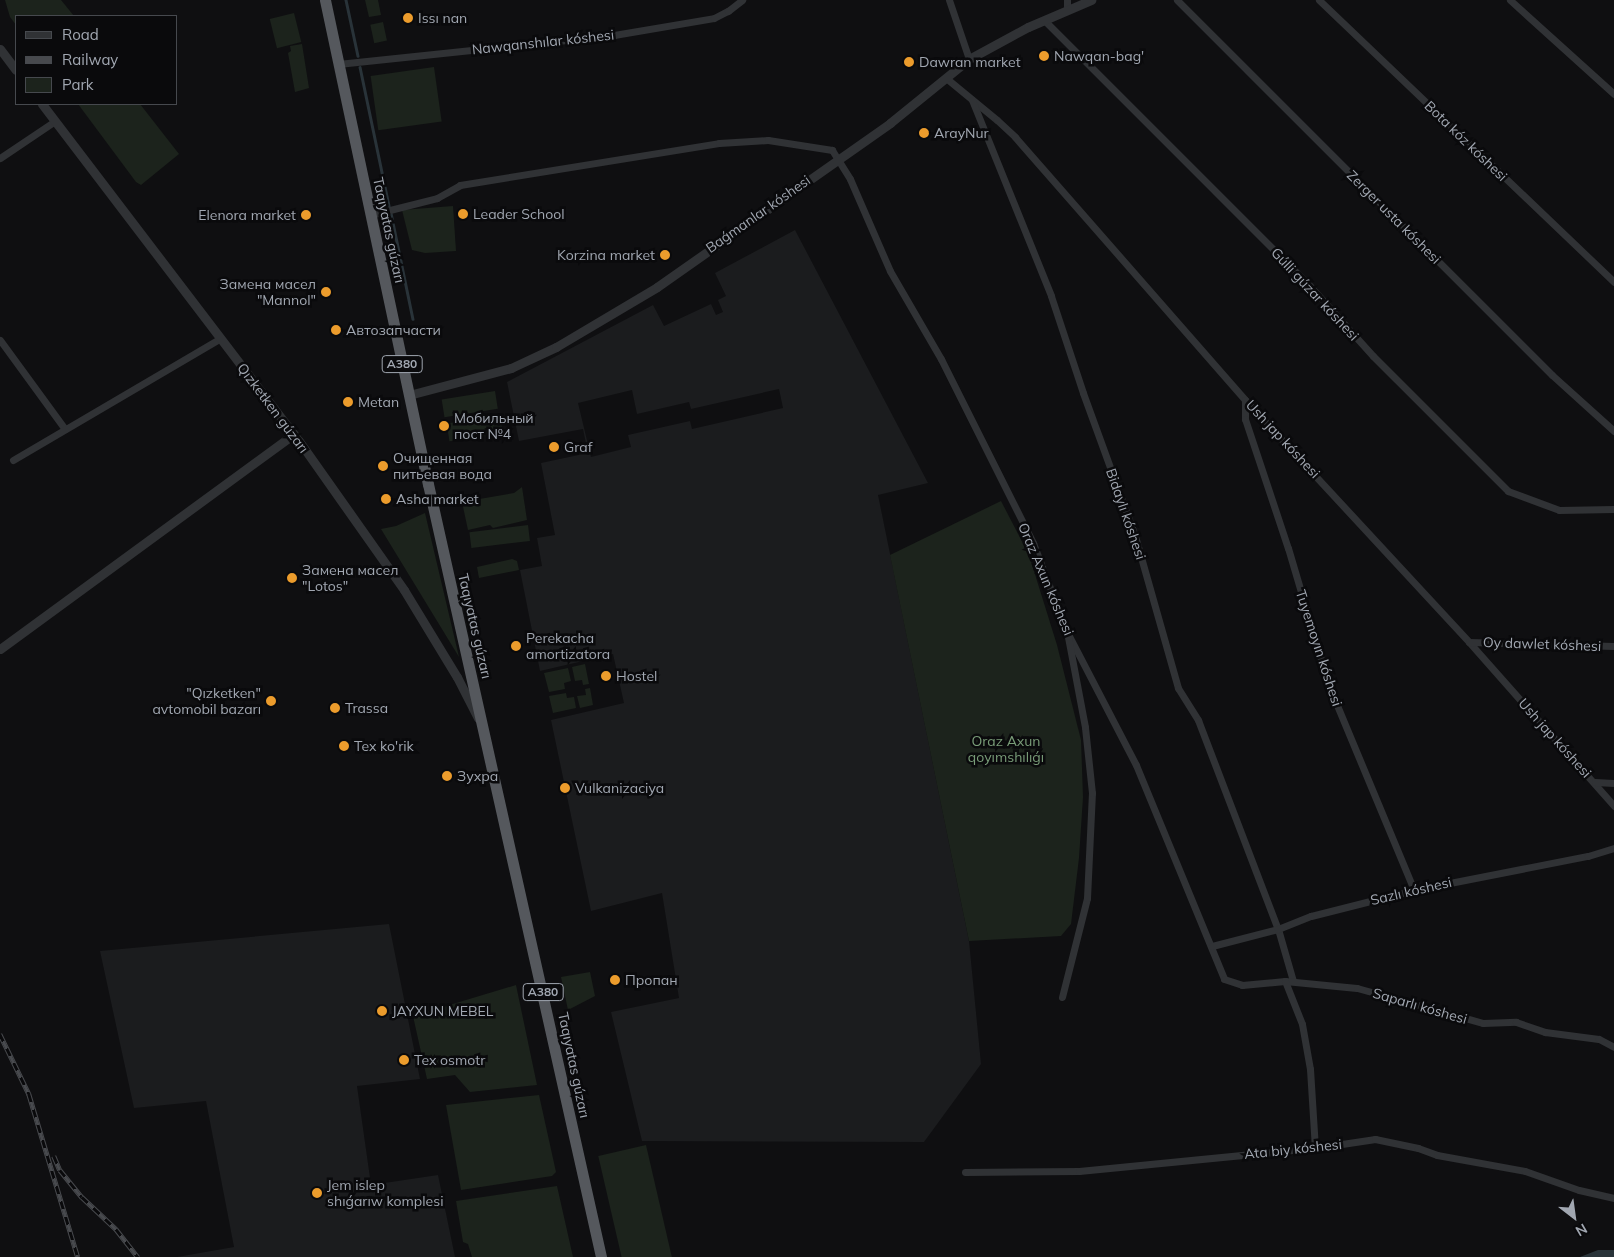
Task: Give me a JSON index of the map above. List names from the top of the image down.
{
  "streets": {
    "highway": ["Taqıyatas gúzarı", "A380"],
    "street": [
      "Nawqanshılar kóshesi",
      "Bota kóz kóshesi",
      "Baǵmanlar kóshesi",
      "Zerger usta kóshesi",
      "Gúlli gúzar kóshesi",
      "Qızketken gúzarı",
      "Ush jap kóshesi",
      "Bidaylı kóshesi",
      "Oraz Axun kóshesi",
      "Oy dawlet kóshesi",
      "Tuyemoyın kóshesi",
      "Sazlı kóshesi",
      "Saparlı kóshesi",
      "Ata biy kóshesi"
    ]
  },
  "crossings": [
    ["Nawqanshılar kóshesi", "Taqıyatas gúzarı"],
    ["Baǵmanlar kóshesi", "Taqıyatas gúzarı"],
    ["Baǵmanlar kóshesi", "Gúlli gúzar kóshesi"],
    ["Baǵmanlar kóshesi", "Ush jap kóshesi"],
    ["Baǵmanlar kóshesi", "Oraz Axun kóshesi"],
    ["Taqıyatas gúzarı", "Qızketken gúzarı"],
    ["Ush jap kóshesi", "Bidaylı kóshesi"],
    ["Ush jap kóshesi", "Oy dawlet kóshesi"],
    ["Ush jap kóshesi", "Tuyemoyın kóshesi"],
    ["Bidaylı kóshesi", "Sazlı kóshesi"],
    ["Bidaylı kóshesi", "Saparlı kóshesi"],
    ["Bidaylı kóshesi", "Ata biy kóshesi"],
    ["Oraz Axun kóshesi", "Sazlı kóshesi"],
    ["Oraz Axun kóshesi", "Saparlı kóshesi"],
    ["Tuyemoyın kóshesi", "Sazlı kóshesi"]
  ],
  "parks": ["Oraz Axun qoyımshılıǵı"],
  "places": [
    "Issı nan",
    "Nawqan-bag'",
    "Dawran market",
    "ArayNur",
    "Leader School",
    "Elenora market",
    "Korzina market",
    "Замена масел \"Mannol\"",
    "Автозапчасти",
    "Metan",
    "Мобильный пост №4",
    "Graf",
    "Очищенная питьевая вода",
    "Asha market",
    "Замена масел \"Lotos\"",
    "Perekacha amortizatora",
    "Hostel",
    "\"Qızketken\" avtomobil bazarı",
    "Trassa",
    "Tex ko'rik",
    "Зухра",
    "Vulkanizaciya",
    "Пропан",
    "JAYXUN MEBEL",
    "Tex osmotr",
    "Jem islep shıǵarıw komplesi"
  ],
  "legend": ["Road", "Railway", "Park"],
  "north": "bottom right"
}
